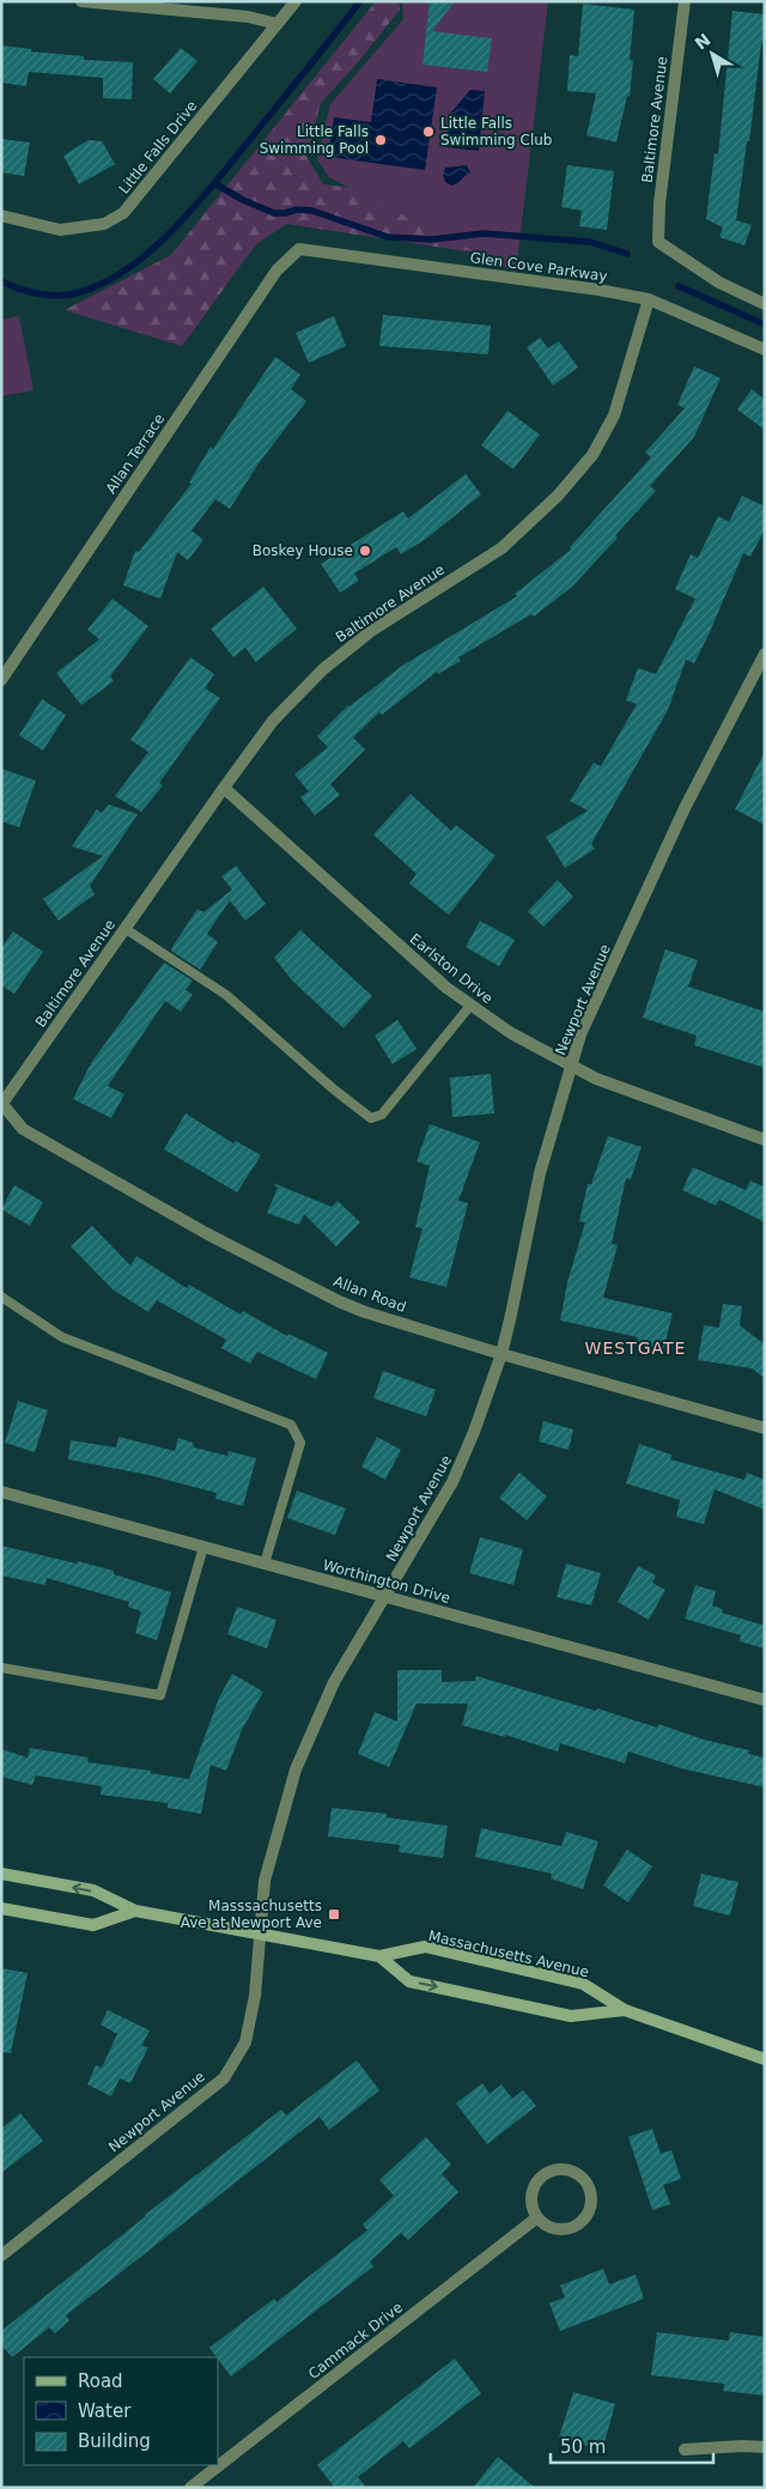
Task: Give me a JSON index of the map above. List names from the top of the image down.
{
  "streets": {
    "main road": ["Massachusetts Avenue"],
    "street": [
      "Baltimore Avenue",
      "Little Falls Drive",
      "Glen Cove Parkway",
      "Allan Terrace",
      "Earlston Drive",
      "Newport Avenue",
      "Allan Road",
      "Worthington Drive",
      "Cammack Drive"
    ]
  },
  "crossings": [
    ["Baltimore Avenue", "Glen Cove Parkway"],
    ["Baltimore Avenue", "Earlston Drive"],
    ["Baltimore Avenue", "Allan Road"],
    ["Glen Cove Parkway", "Allan Terrace"],
    ["Earlston Drive", "Newport Avenue"],
    ["Newport Avenue", "Allan Road"],
    ["Newport Avenue", "Worthington Drive"],
    ["Newport Avenue", "Massachusetts Avenue"]
  ],
  "districts": ["WESTGATE"],
  "places": {
    "other": ["Little Falls Swimming Club", "Little Falls Swimming Pool", "Boskey House"],
    "transit": ["Masssachusetts Ave at Newport Ave"]
  },
  "legend": ["Road", "Water", "Building"],
  "scale_bar": "50 m",
  "north": "top left"
}
